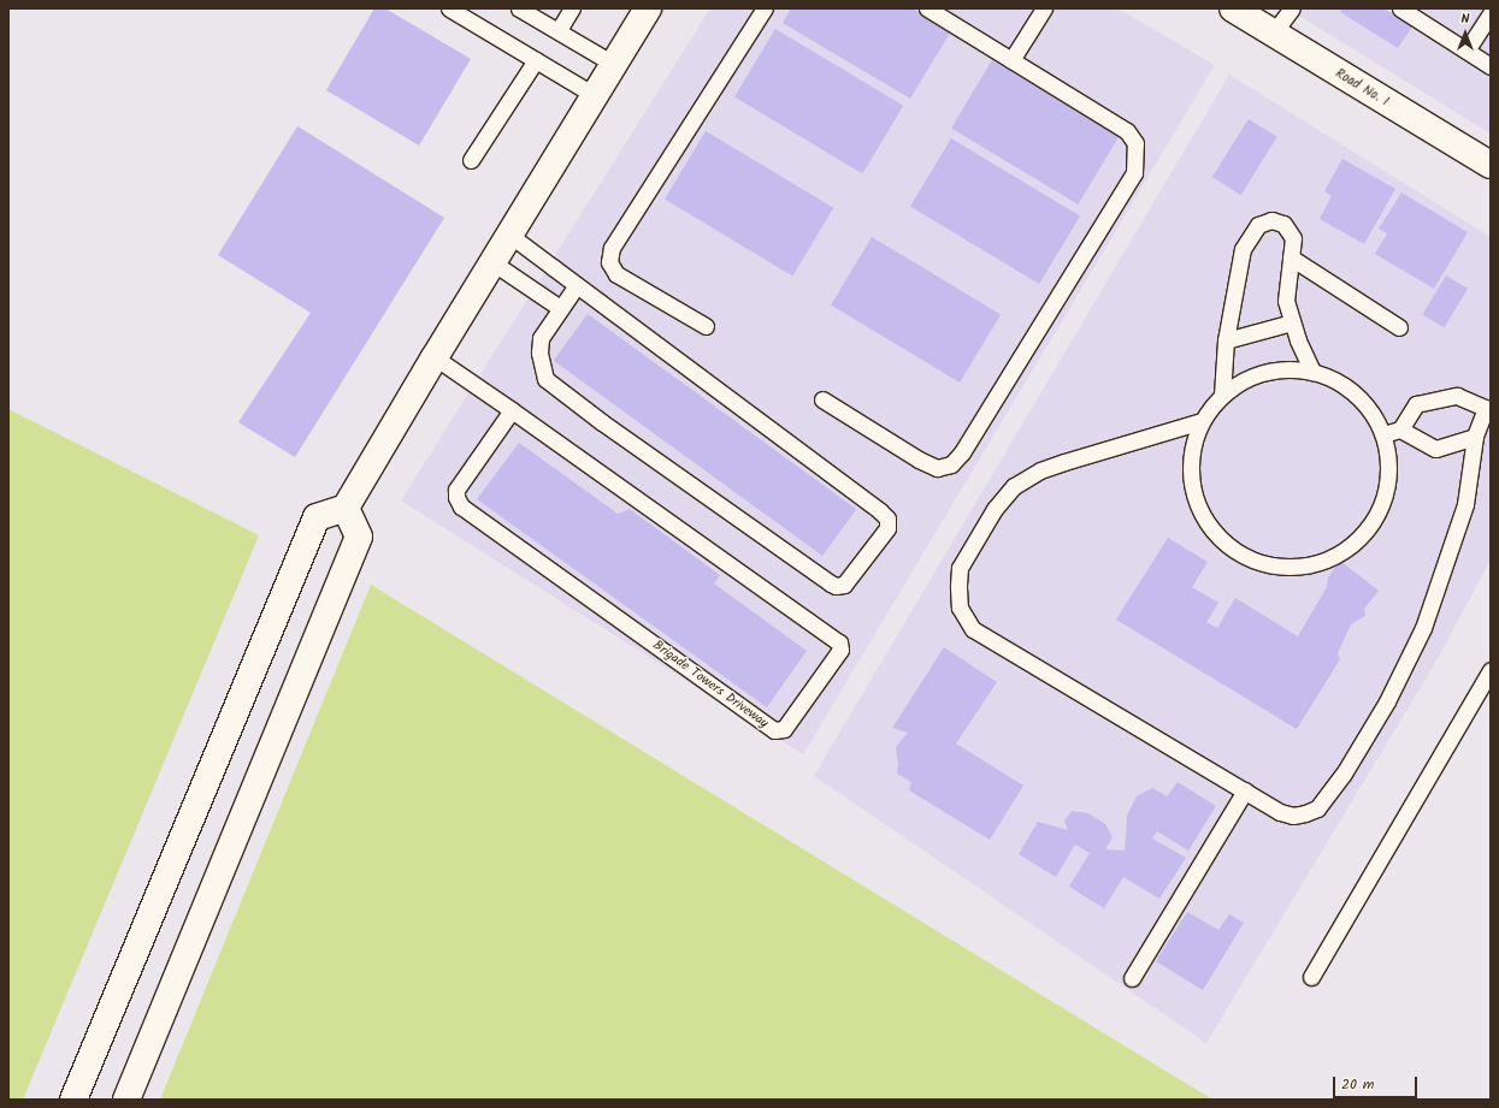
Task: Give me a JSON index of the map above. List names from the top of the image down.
{
  "streets": {
    "street": ["Road No. 1"],
    "lane": ["Brigade Towers Driveway"]
  },
  "scale_bar": "20 m",
  "north": "top"
}
